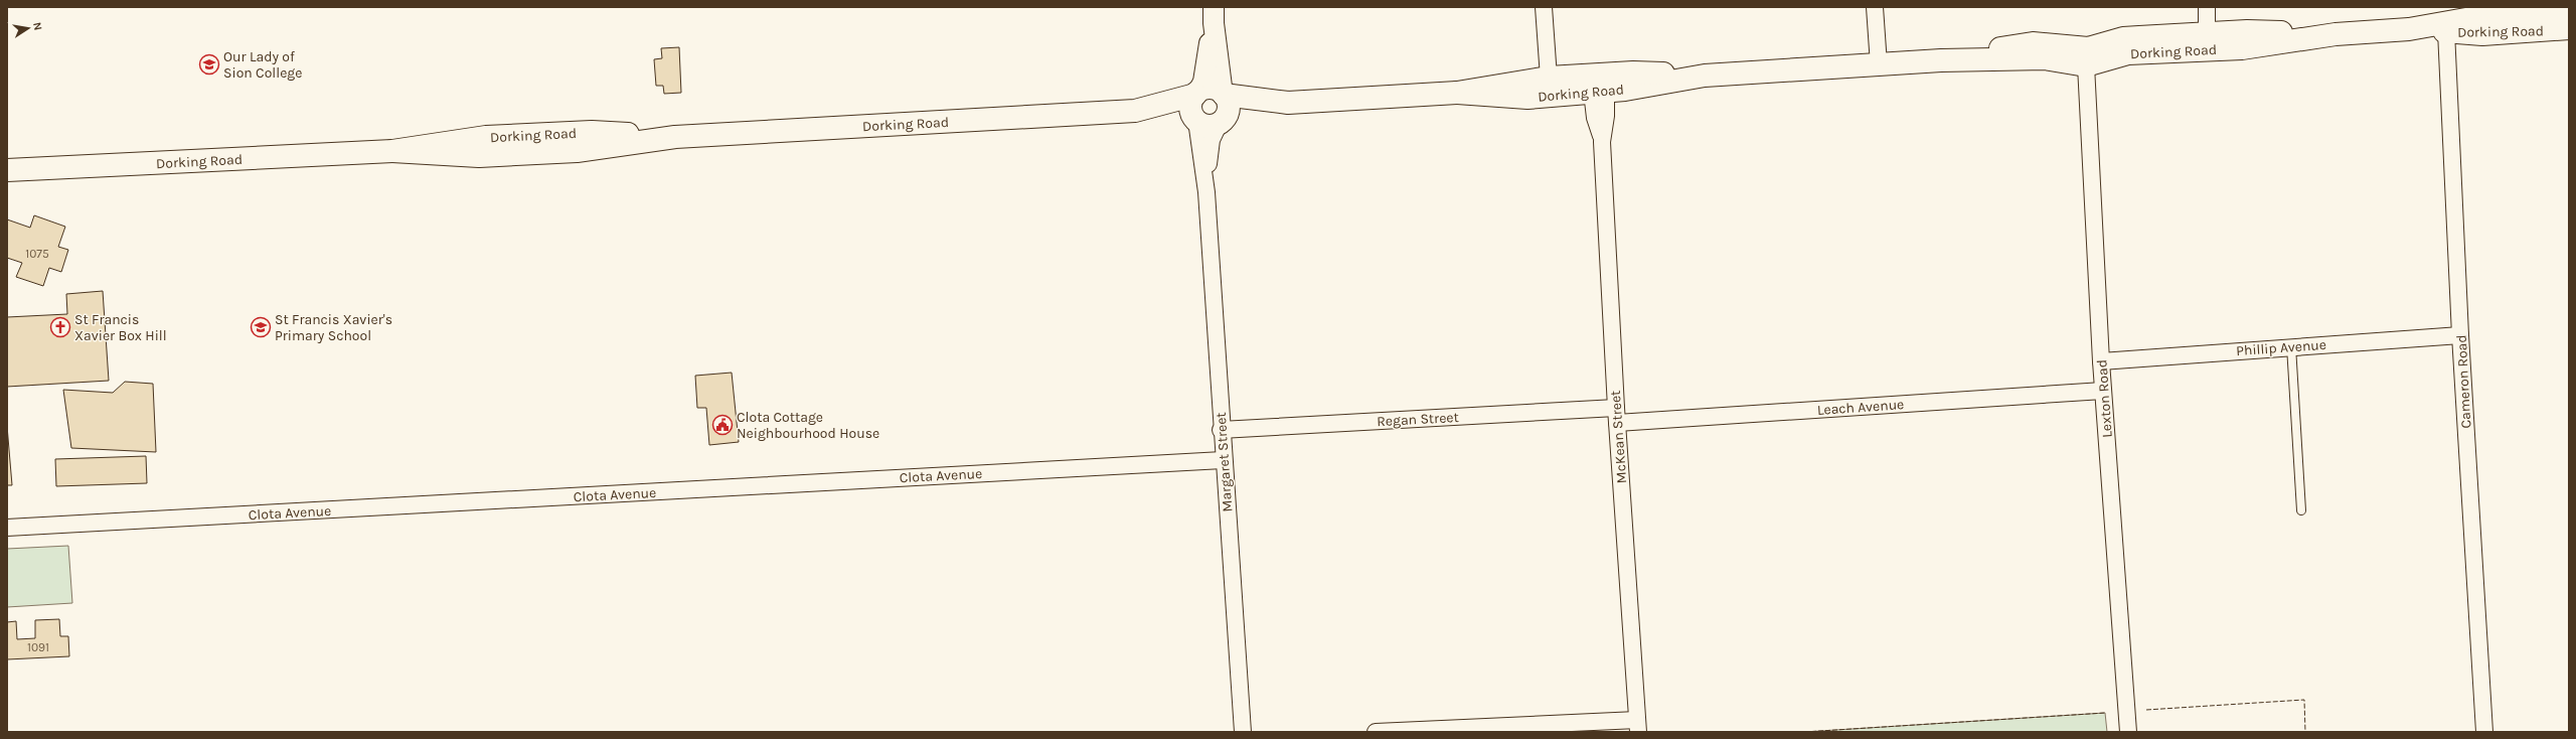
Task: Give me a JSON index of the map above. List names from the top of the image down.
{
  "streets": {
    "main road": ["Dorking Road"],
    "street": [
      "Phillip Avenue",
      "Cameron Road",
      "Lexton Road",
      "Leach Avenue",
      "Regan Street",
      "McKean Street",
      "Margaret Street",
      "Clota Avenue"
    ]
  },
  "crossings": [
    ["Dorking Road", "Cameron Road"],
    ["Dorking Road", "Lexton Road"],
    ["Dorking Road", "McKean Street"],
    ["Dorking Road", "Margaret Street"],
    ["Phillip Avenue", "Cameron Road"],
    ["Phillip Avenue", "Lexton Road"],
    ["Lexton Road", "Leach Avenue"],
    ["Leach Avenue", "Regan Street"],
    ["Leach Avenue", "McKean Street"],
    ["Regan Street", "McKean Street"],
    ["Regan Street", "Margaret Street"],
    ["Margaret Street", "Clota Avenue"]
  ],
  "places": {
    "school or university": ["Our Lady of Sion College", "St Francis Xavier's Primary School"],
    "church": ["St Francis Xavier Box Hill"],
    "public building": ["Clota Cottage Neighbourhood House"]
  },
  "house_numbers": ["1075", "1091"],
  "north": "right"
}
